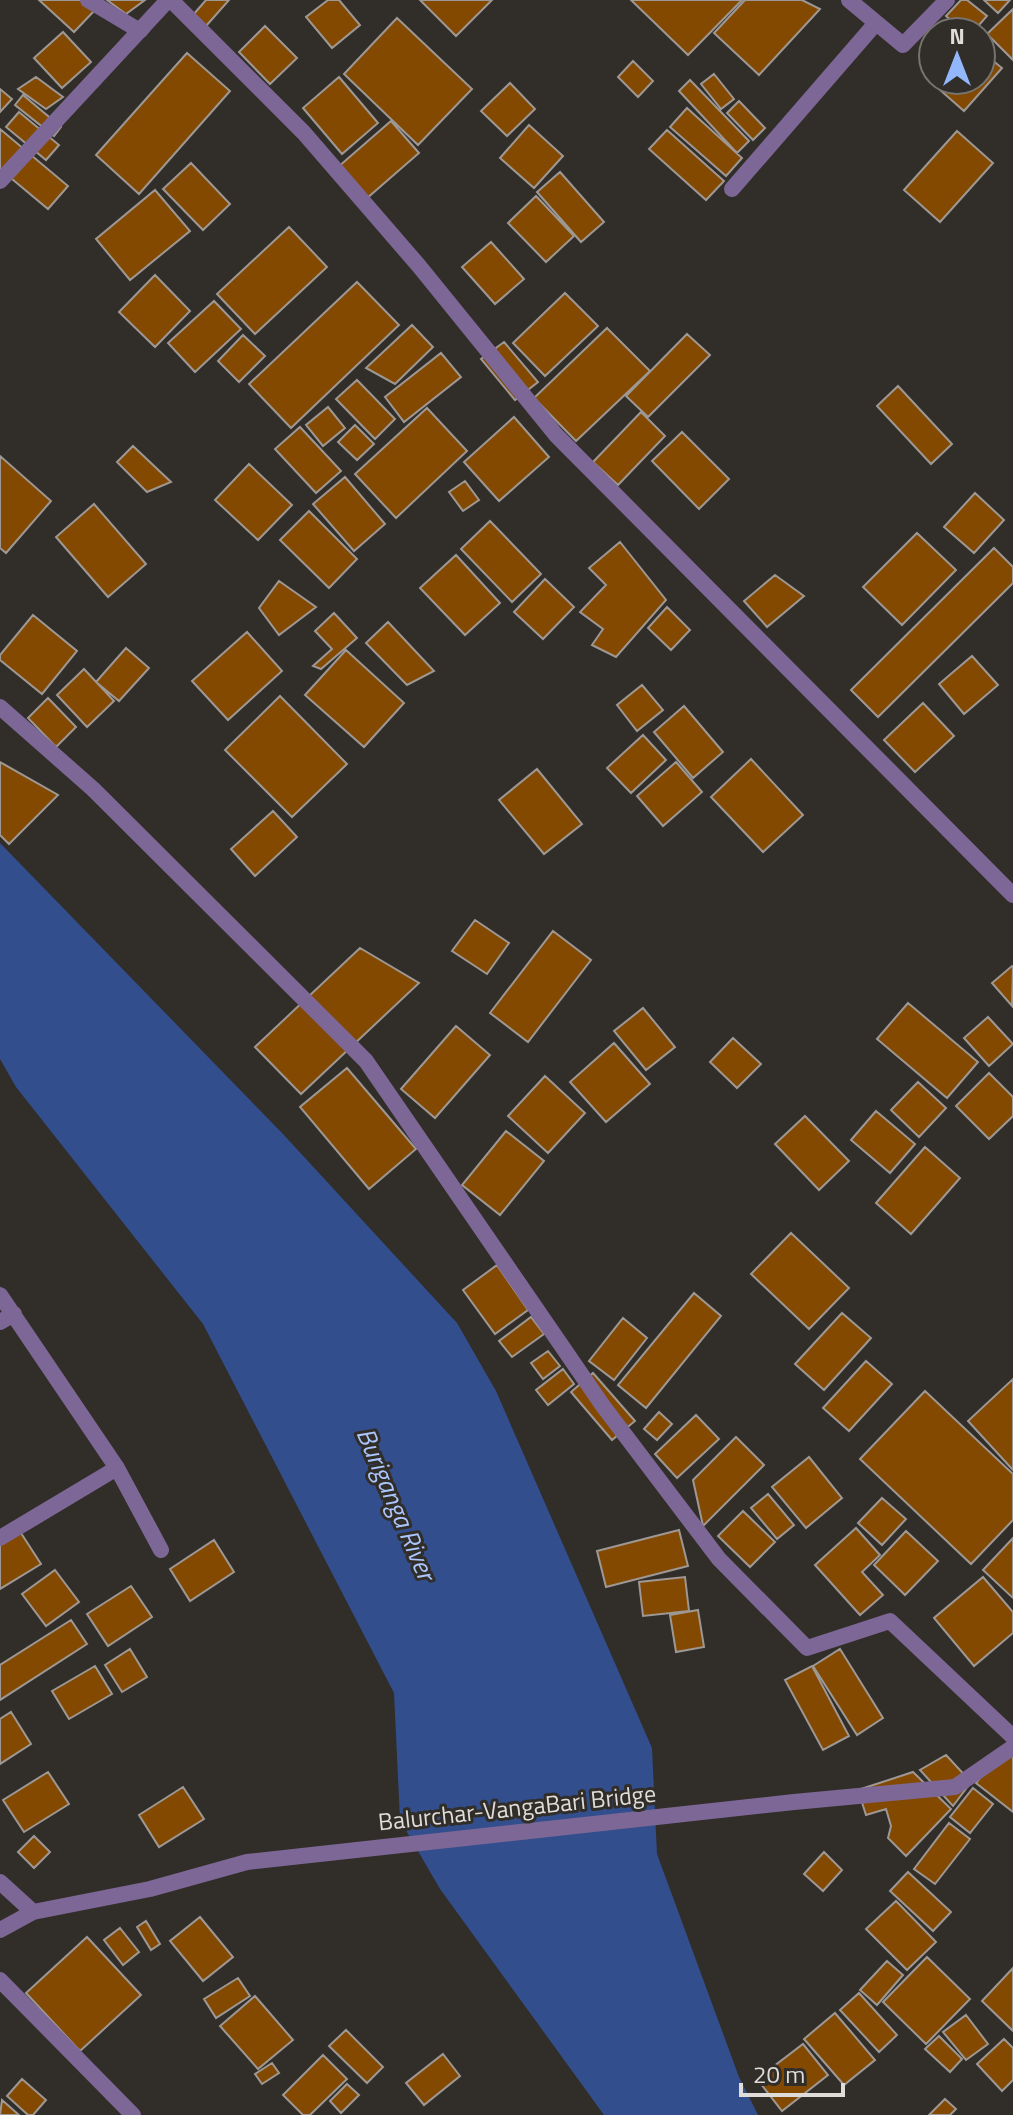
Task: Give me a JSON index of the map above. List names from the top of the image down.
{
  "streets": {
    "street": ["Balurchar-VangaBari Bridge"]
  },
  "water": ["Buriganga River"],
  "scale_bar": "20 m",
  "north": "top"
}
